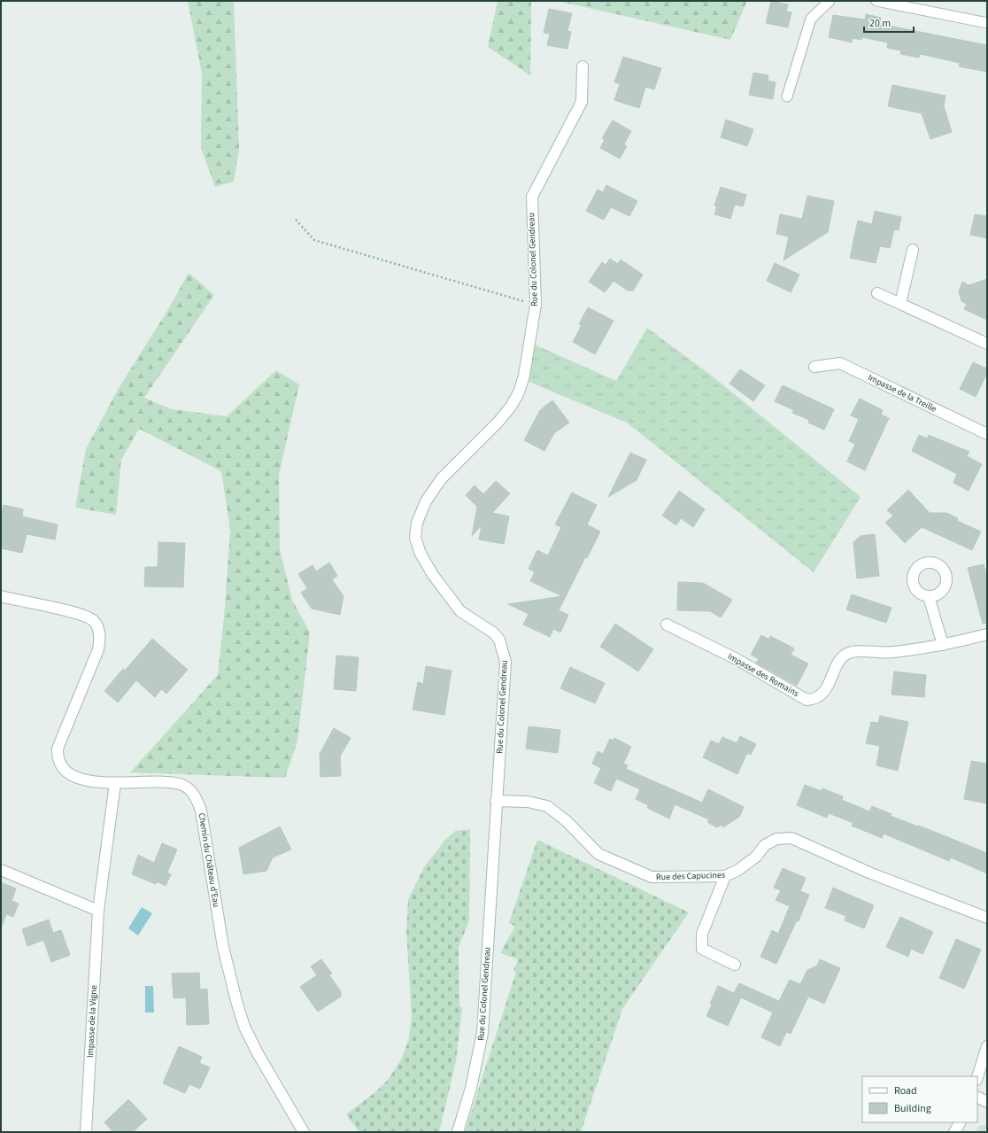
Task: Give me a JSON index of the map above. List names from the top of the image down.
{
  "streets": {
    "street": [
      "Rue du Colonel Gendreau",
      "Impasse de la Treille",
      "Impasse des Romains",
      "Chemin du Château d'Eau",
      "Rue des Capucines",
      "Impasse de la Vigne"
    ]
  },
  "crossings": [
    ["Rue du Colonel Gendreau", "Rue des Capucines"],
    ["Chemin du Château d'Eau", "Impasse de la Vigne"]
  ],
  "legend": ["Road", "Building"],
  "scale_bar": "20 m"
}
